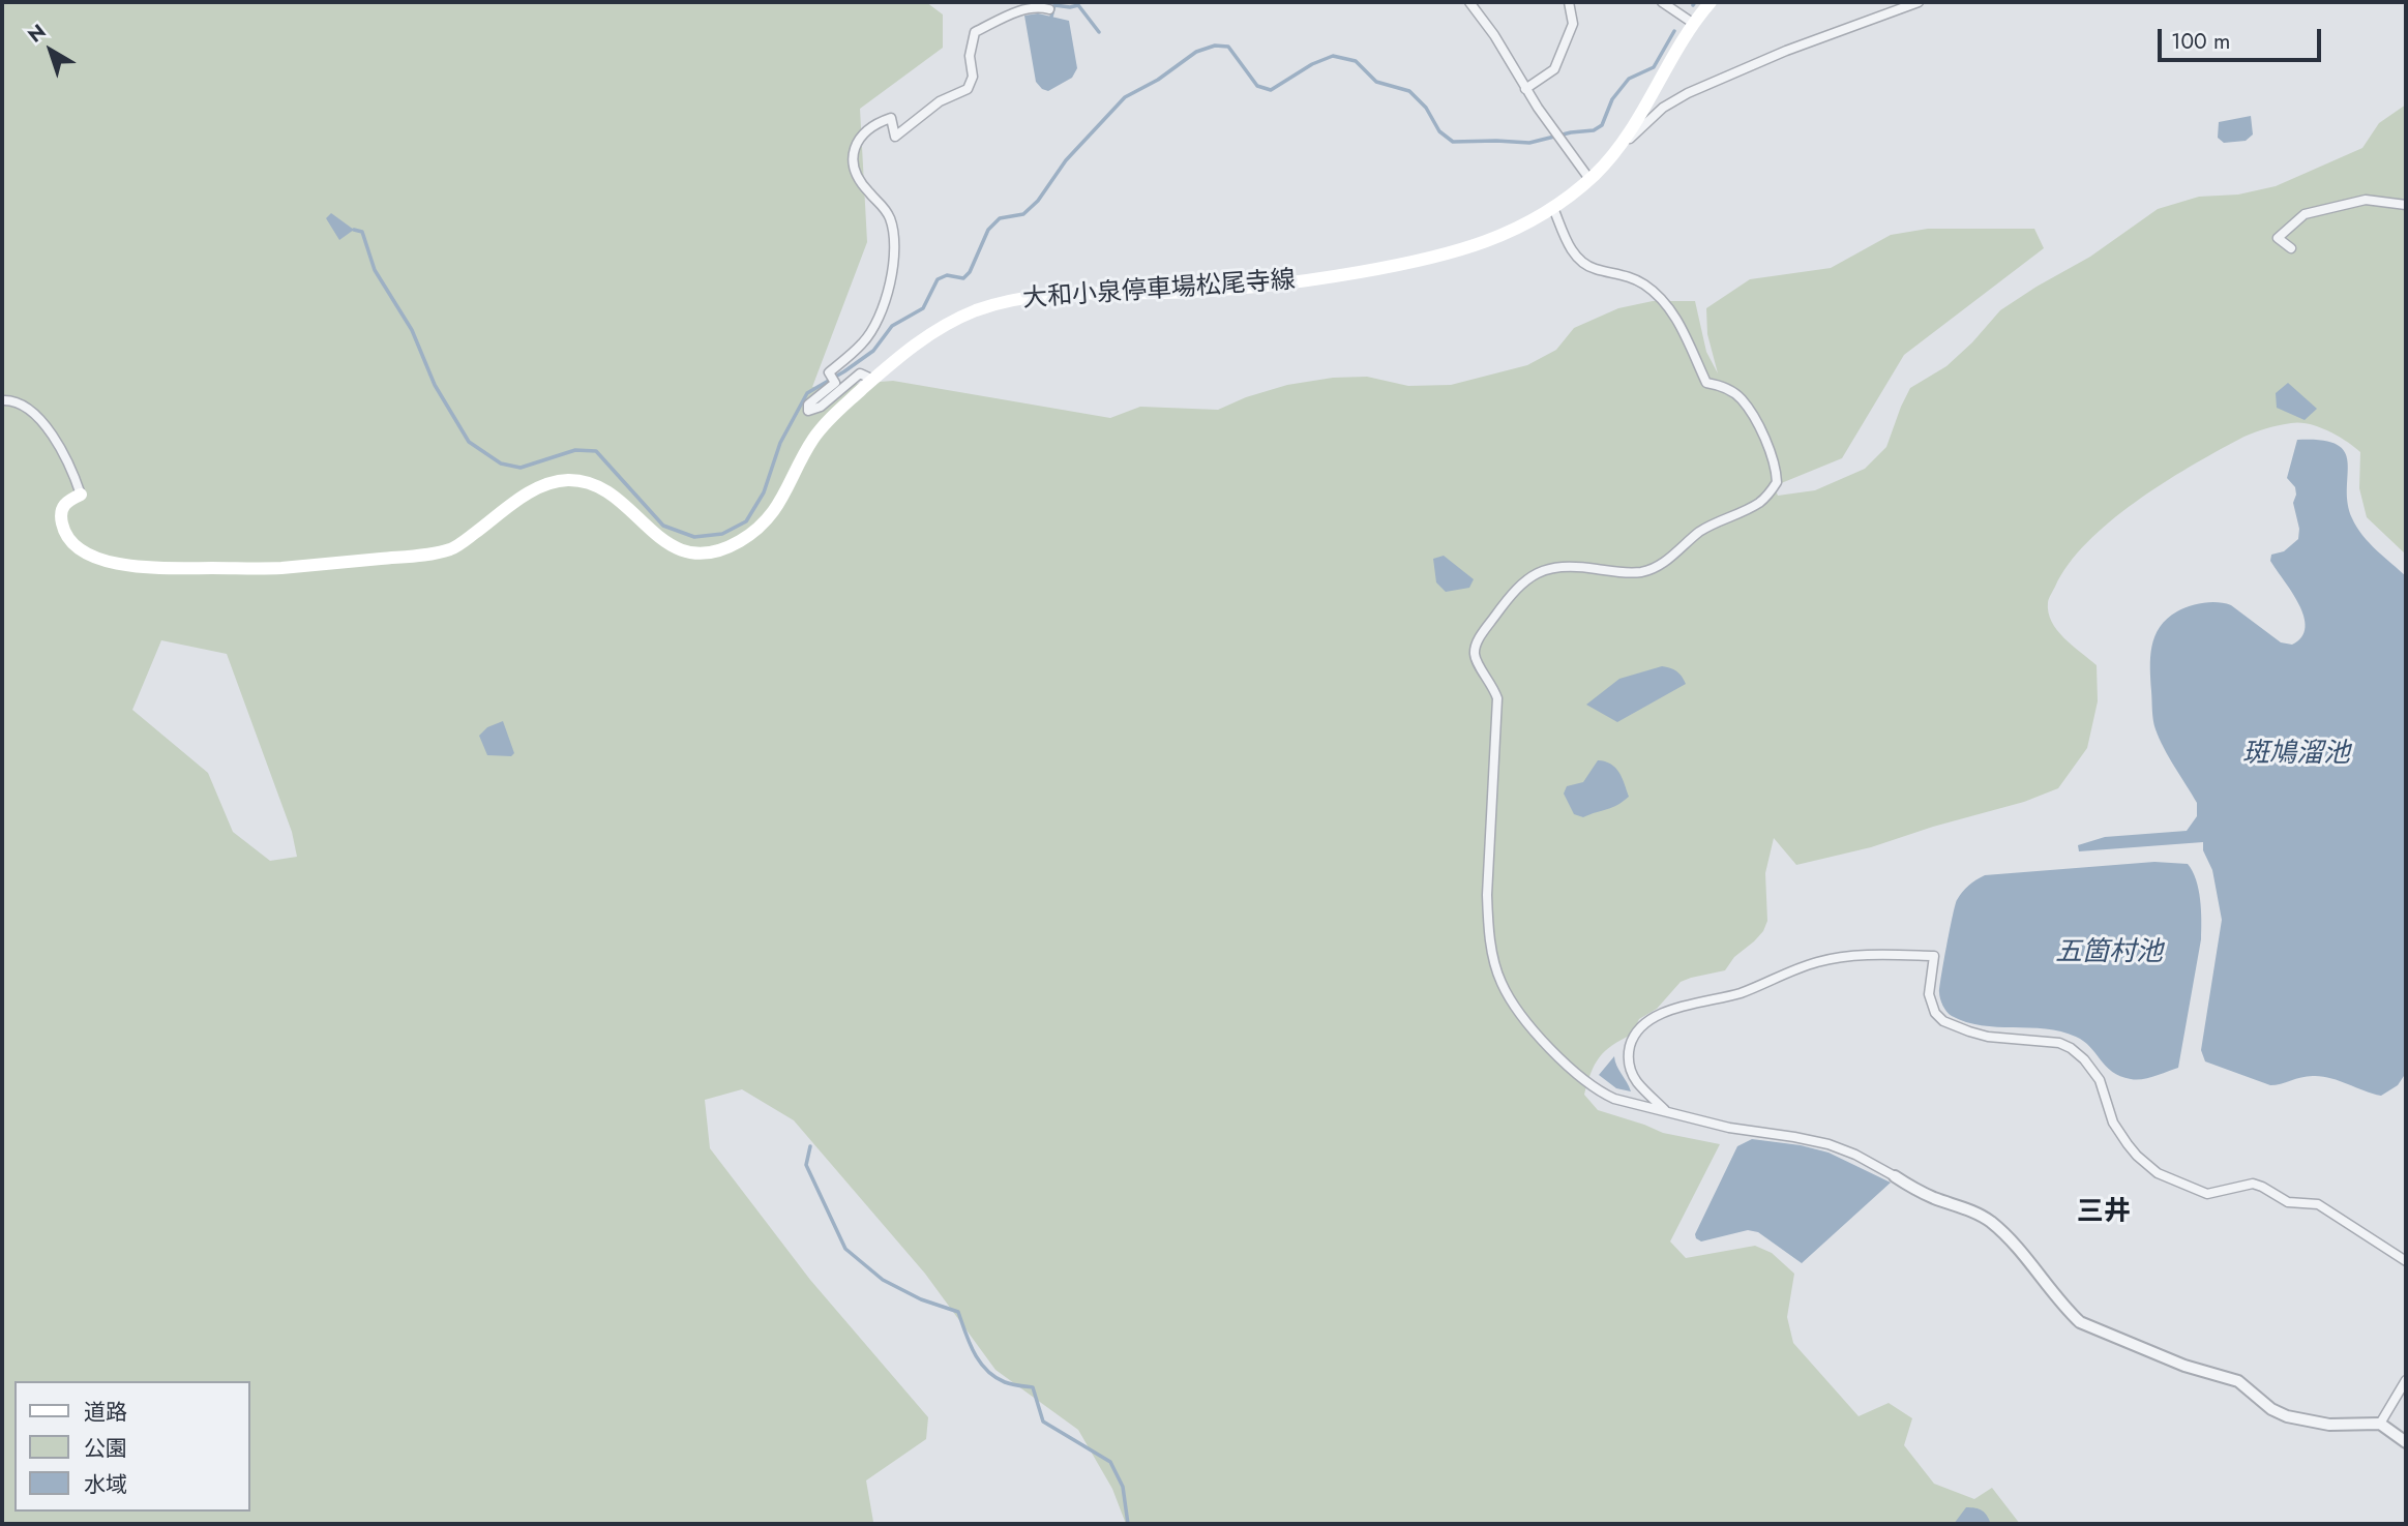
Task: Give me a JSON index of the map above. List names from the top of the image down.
{
  "streets": {
    "main road": ["大和小泉停車場松尾寺線"]
  },
  "districts": ["三井"],
  "water": ["斑鳩溜池", "五箇村池"],
  "legend": ["道路", "公園", "水域"],
  "scale_bar": "100 m",
  "north": "top left"
}
